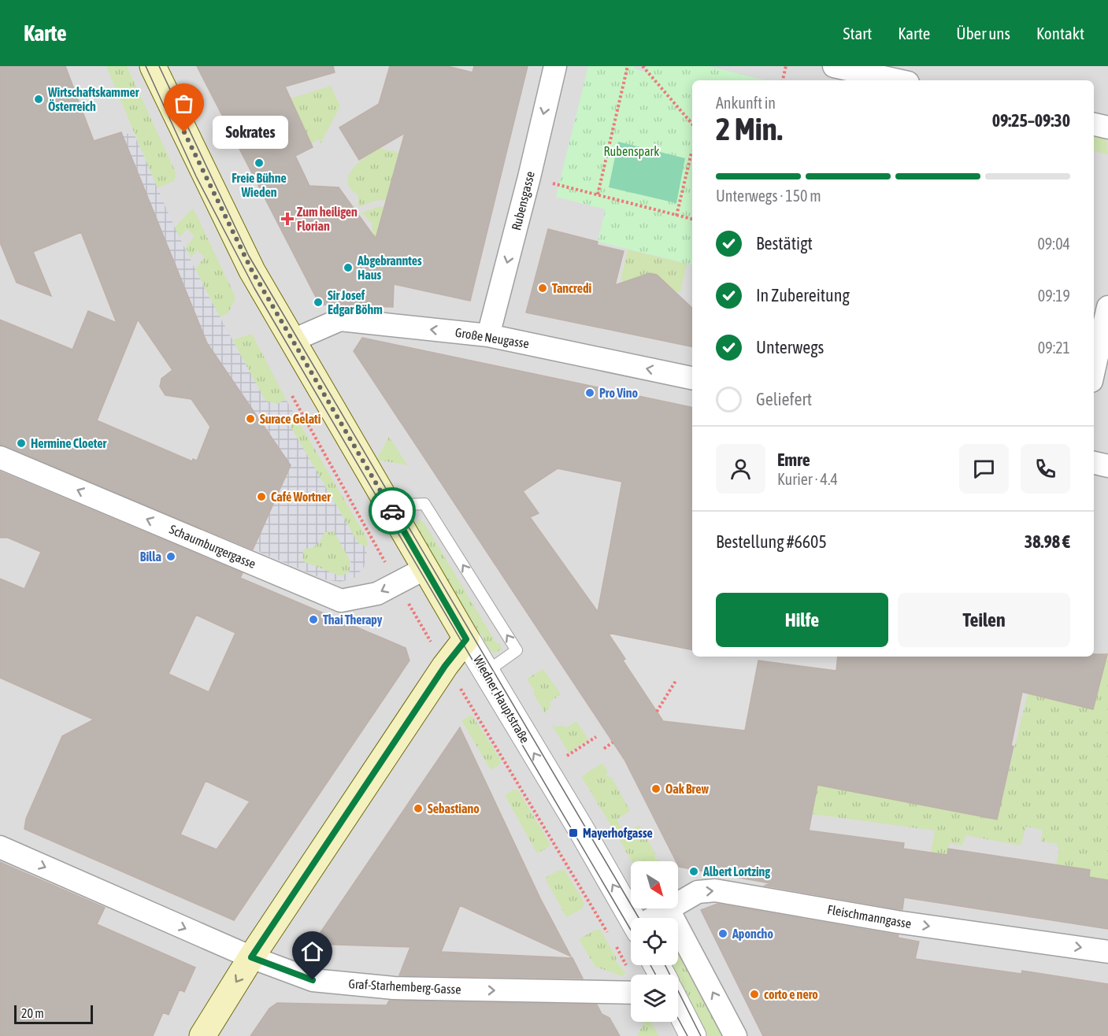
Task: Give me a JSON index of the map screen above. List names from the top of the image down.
{
  "streets": {
    "main road": ["Wiedner Hauptstraße"],
    "street": [
      "Rubensgasse",
      "Große Neugasse",
      "Schaumburgergasse",
      "Fleischmanngasse",
      "Graf-Starhemberg-Gasse"
    ]
  },
  "crossings": [
    ["Rubensgasse", "Große Neugasse"],
    ["Große Neugasse", "Wiedner Hauptstraße"],
    ["Schaumburgergasse", "Wiedner Hauptstraße"]
  ],
  "one_way": [
    "Rubensgasse",
    "Große Neugasse",
    "Schaumburgergasse",
    "Fleischmanngasse",
    "Graf-Starhemberg-Gasse"
  ],
  "parks": ["Rubenspark"],
  "places": {
    "other": [
      "Wirtschaftskammer Österreich",
      "Sokrates",
      "Freie Bühne Wieden",
      "Abgebranntes Haus",
      "Tancredi",
      "Sir Josef Edgar Böhm",
      "Pro Vino",
      "Surace Gelati",
      "Hermine Cloeter",
      "Café Wortner",
      "Billa",
      "Thai Therapy",
      "Oak Brew",
      "Sebastiano",
      "Albert Lortzing",
      "Aponcho",
      "corto e nero"
    ],
    "health": ["Zum heiligen Florian"],
    "transit": ["Mayerhofgasse"]
  },
  "scale_bar": "20 m",
  "north": "bottom right",
  "page": {
    "header": "Karte",
    "nav": [
      "Start",
      "Karte",
      "Über uns",
      "Kontakt"
    ],
    "heading": ["2 Min.", "Ankunft in", "09:25–09:30"],
    "panel": [
      "Emre",
      "Kurier · 4.4",
      "Bestellung #6605",
      "38.98 €"
    ],
    "bubble": "Sokrates",
    "bar": "Unterwegs · 150 m",
    "list": [
      ["Bestätigt", "09:04"],
      ["In Zubereitung", "09:19"],
      ["Unterwegs", "09:21"],
      "Geliefert"
    ],
    "buttons": ["Hilfe", "Teilen"],
    "scale": "20 m"
  }
}
